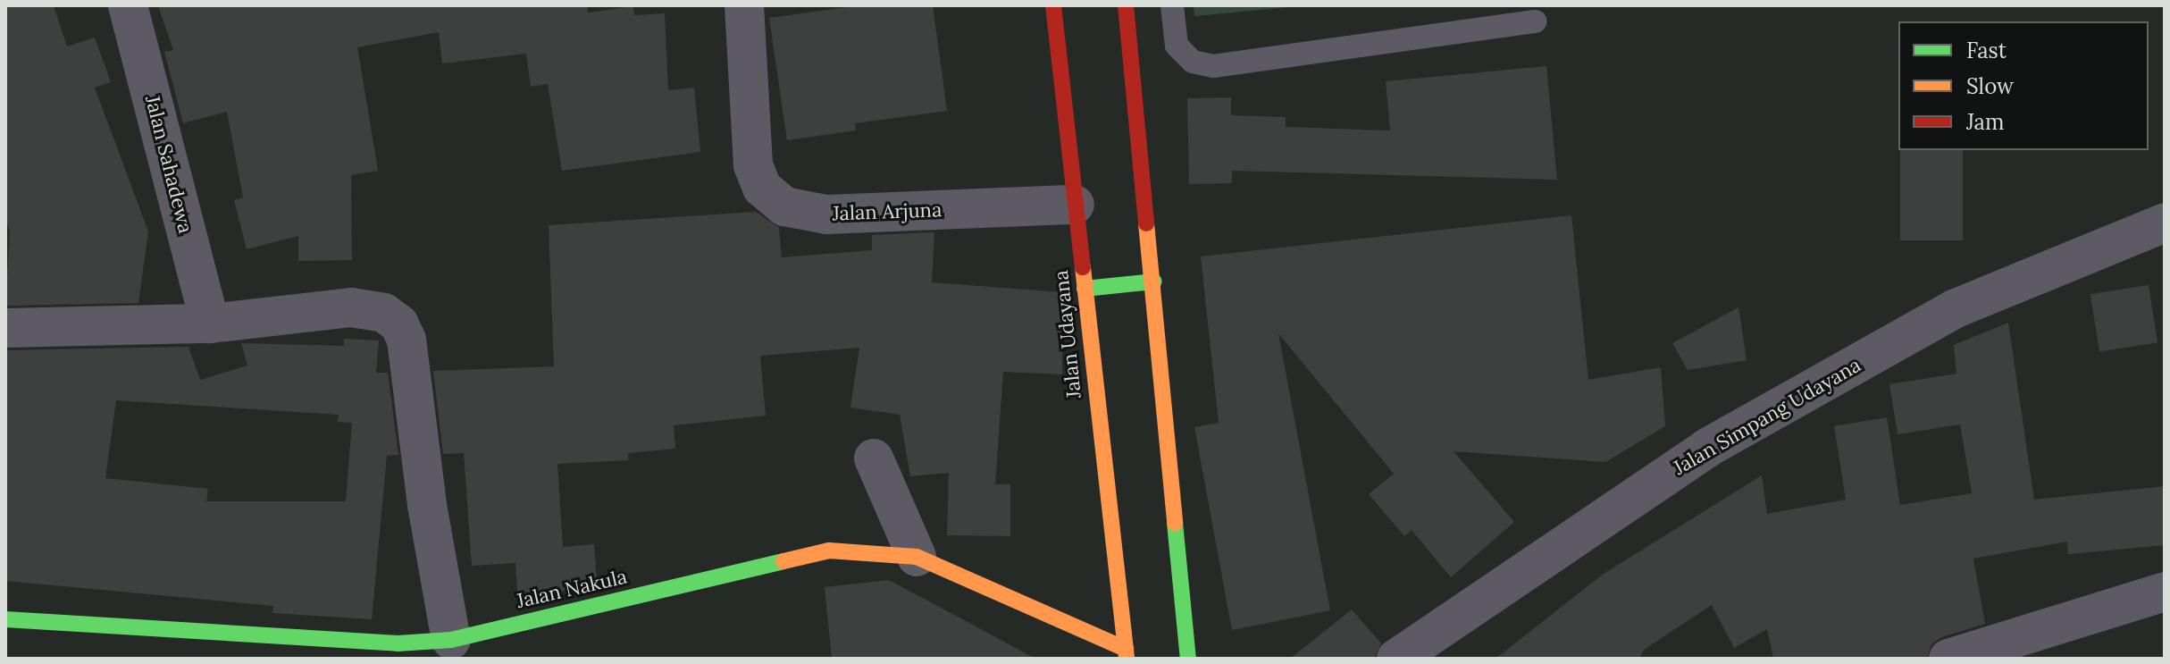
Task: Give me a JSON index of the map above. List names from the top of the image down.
{
  "streets": {
    "street": [
      "Jalan Sahadewa",
      "Jalan Arjuna",
      "Jalan Udayana",
      "Jalan Simpang Udayana",
      "Jalan Nakula"
    ]
  },
  "crossings": [
    ["Jalan Arjuna", "Jalan Udayana"],
    ["Jalan Udayana", "Jalan Nakula"]
  ],
  "legend": ["Fast", "Slow", "Jam"]
}
